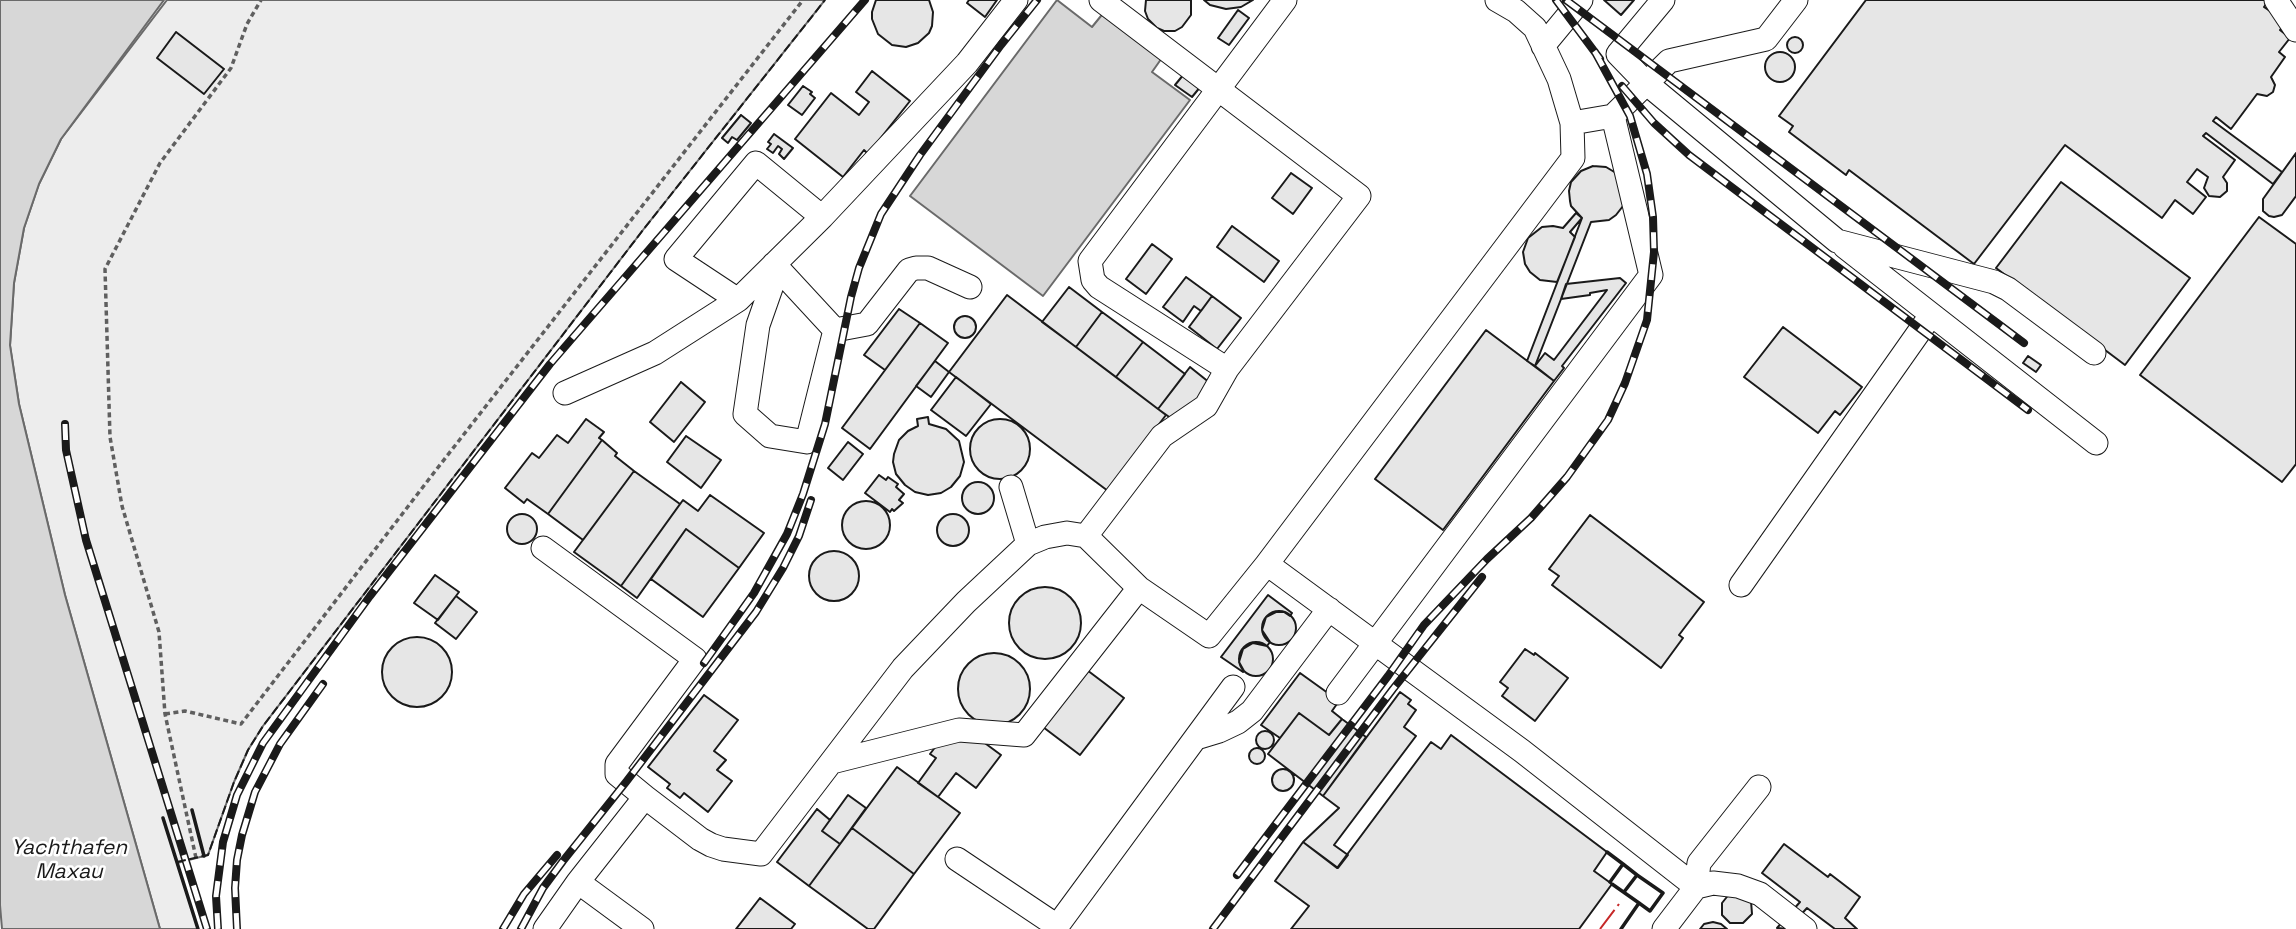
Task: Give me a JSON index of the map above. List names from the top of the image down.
{
  "water": ["Yachthafen Maxau"]
}
